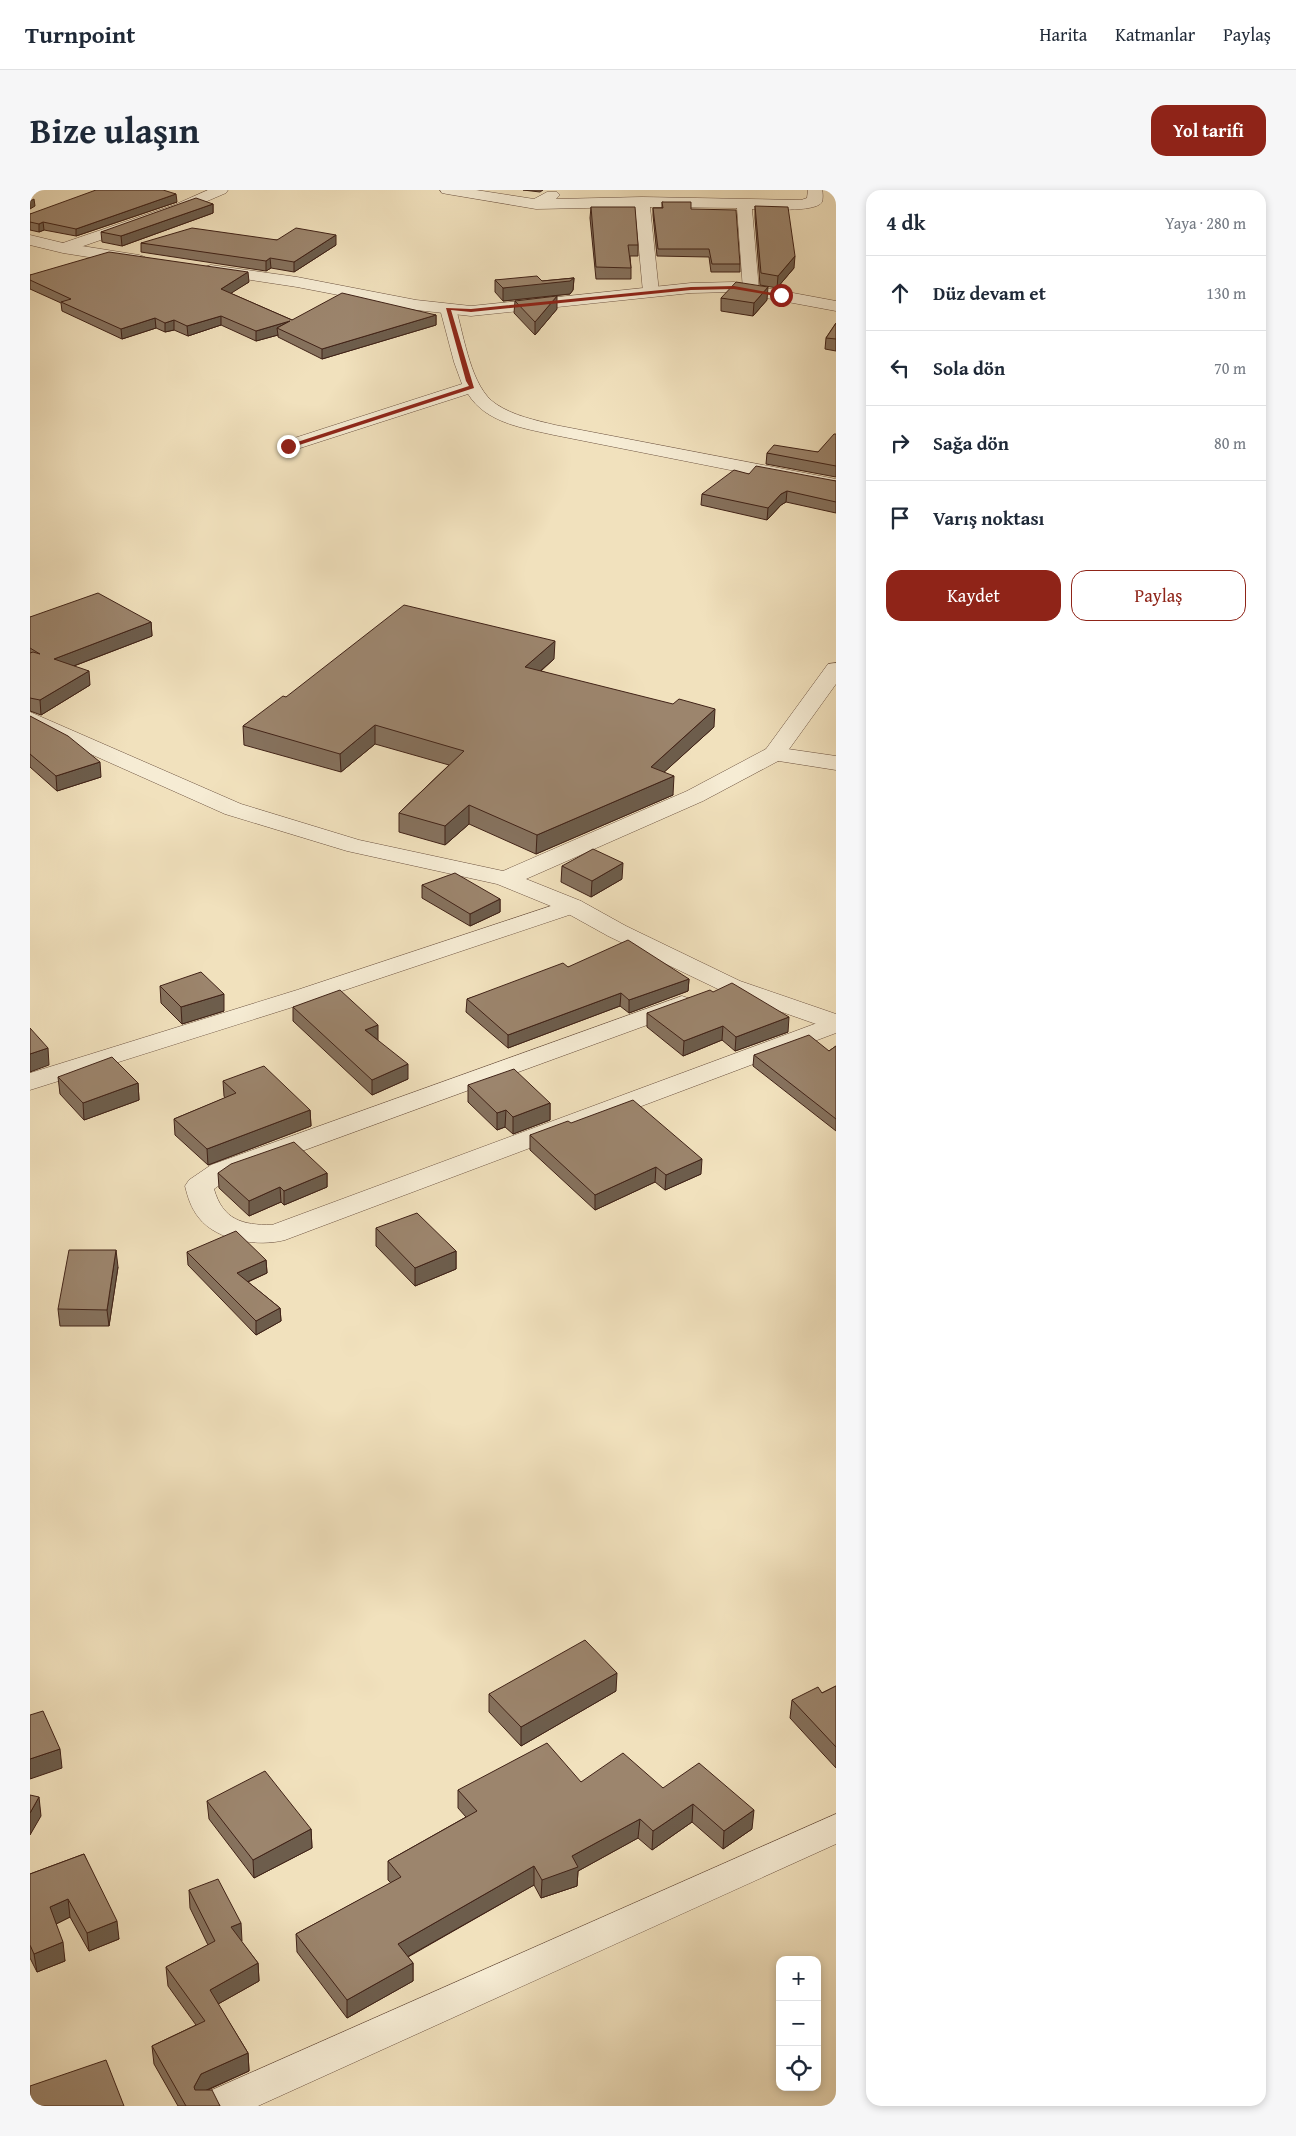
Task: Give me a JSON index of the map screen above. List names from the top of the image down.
{
  "page": {
    "header": "Turnpoint",
    "nav": ["Harita", "Katmanlar", "Paylaş"],
    "title": "Bize ulaşın",
    "buttons": [
      "Yol tarifi",
      ["Kaydet", "Paylaş"]
    ],
    "heading": ["4 dk", "Yaya · 280 m"],
    "list": [
      ["Düz devam et", "130 m"],
      ["Sola dön", "70 m"],
      ["Sağa dön", "80 m"],
      "Varış noktası"
    ],
    "map_buttons": ["+", "−"]
  }
}
